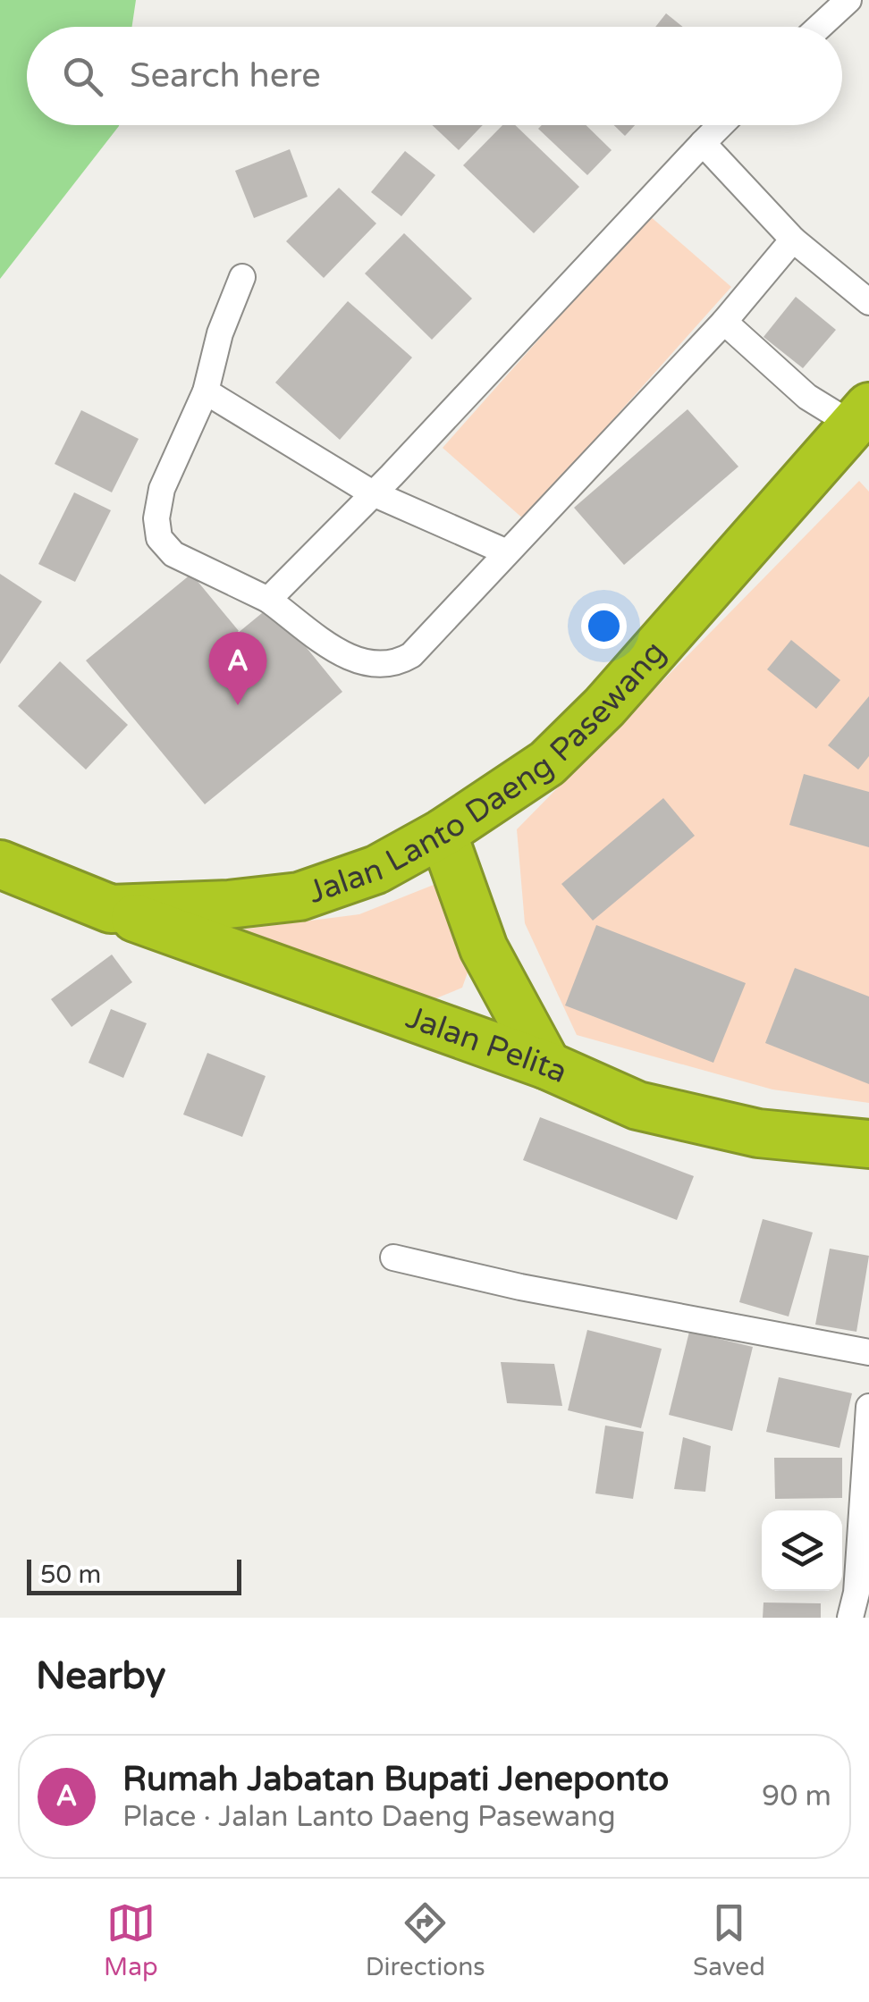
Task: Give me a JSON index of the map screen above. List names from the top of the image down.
{
  "streets": {
    "highway": ["Jalan Lanto Daeng Pasewang", "Jalan Pelita"]
  },
  "crossings": [
    ["Jalan Lanto Daeng Pasewang", "Jalan Pelita"]
  ],
  "scale_bar": "50 m",
  "page": {
    "search": "Search here",
    "pins": "A",
    "scale": "50 m",
    "heading": "Nearby",
    "list": [
      {
        "mark": "A",
        "name": "Rumah Jabatan Bupati Jeneponto",
        "note": "Place · Jalan Lanto Daeng Pasewang",
        "value": "90 m"
      }
    ],
    "nav": ["Map", "Directions", "Saved"]
  }
}
